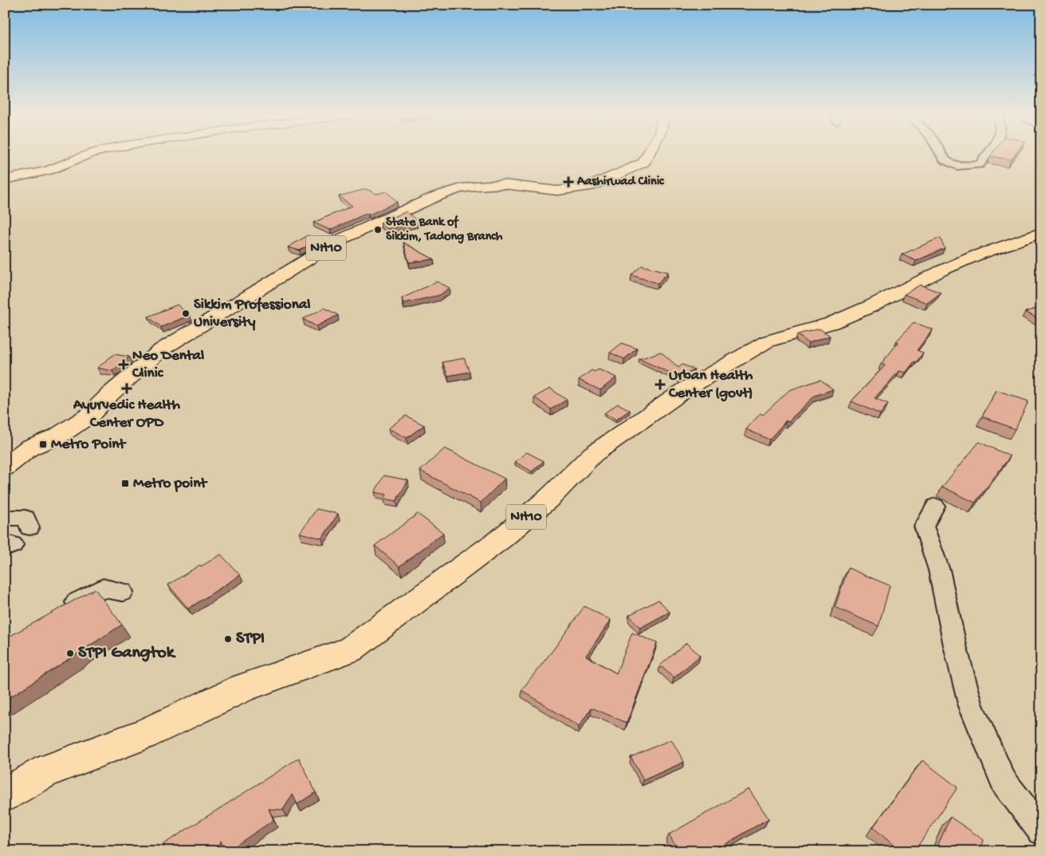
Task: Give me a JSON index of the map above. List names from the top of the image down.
{
  "streets": {
    "highway": ["NH10"]
  },
  "places": {
    "health": [
      "Aashirwad Clinic",
      "Neo Dental Clinic",
      "Urban Health Center (govt)",
      "Ayurvedic Health Center OPD"
    ],
    "other": [
      "State Bank of Sikkim, Tadong Branch",
      "Sikkim Professional University",
      "STPI",
      "STPI Gangtok"
    ],
    "transit": ["Metro Point", "Metro point"]
  }
}
